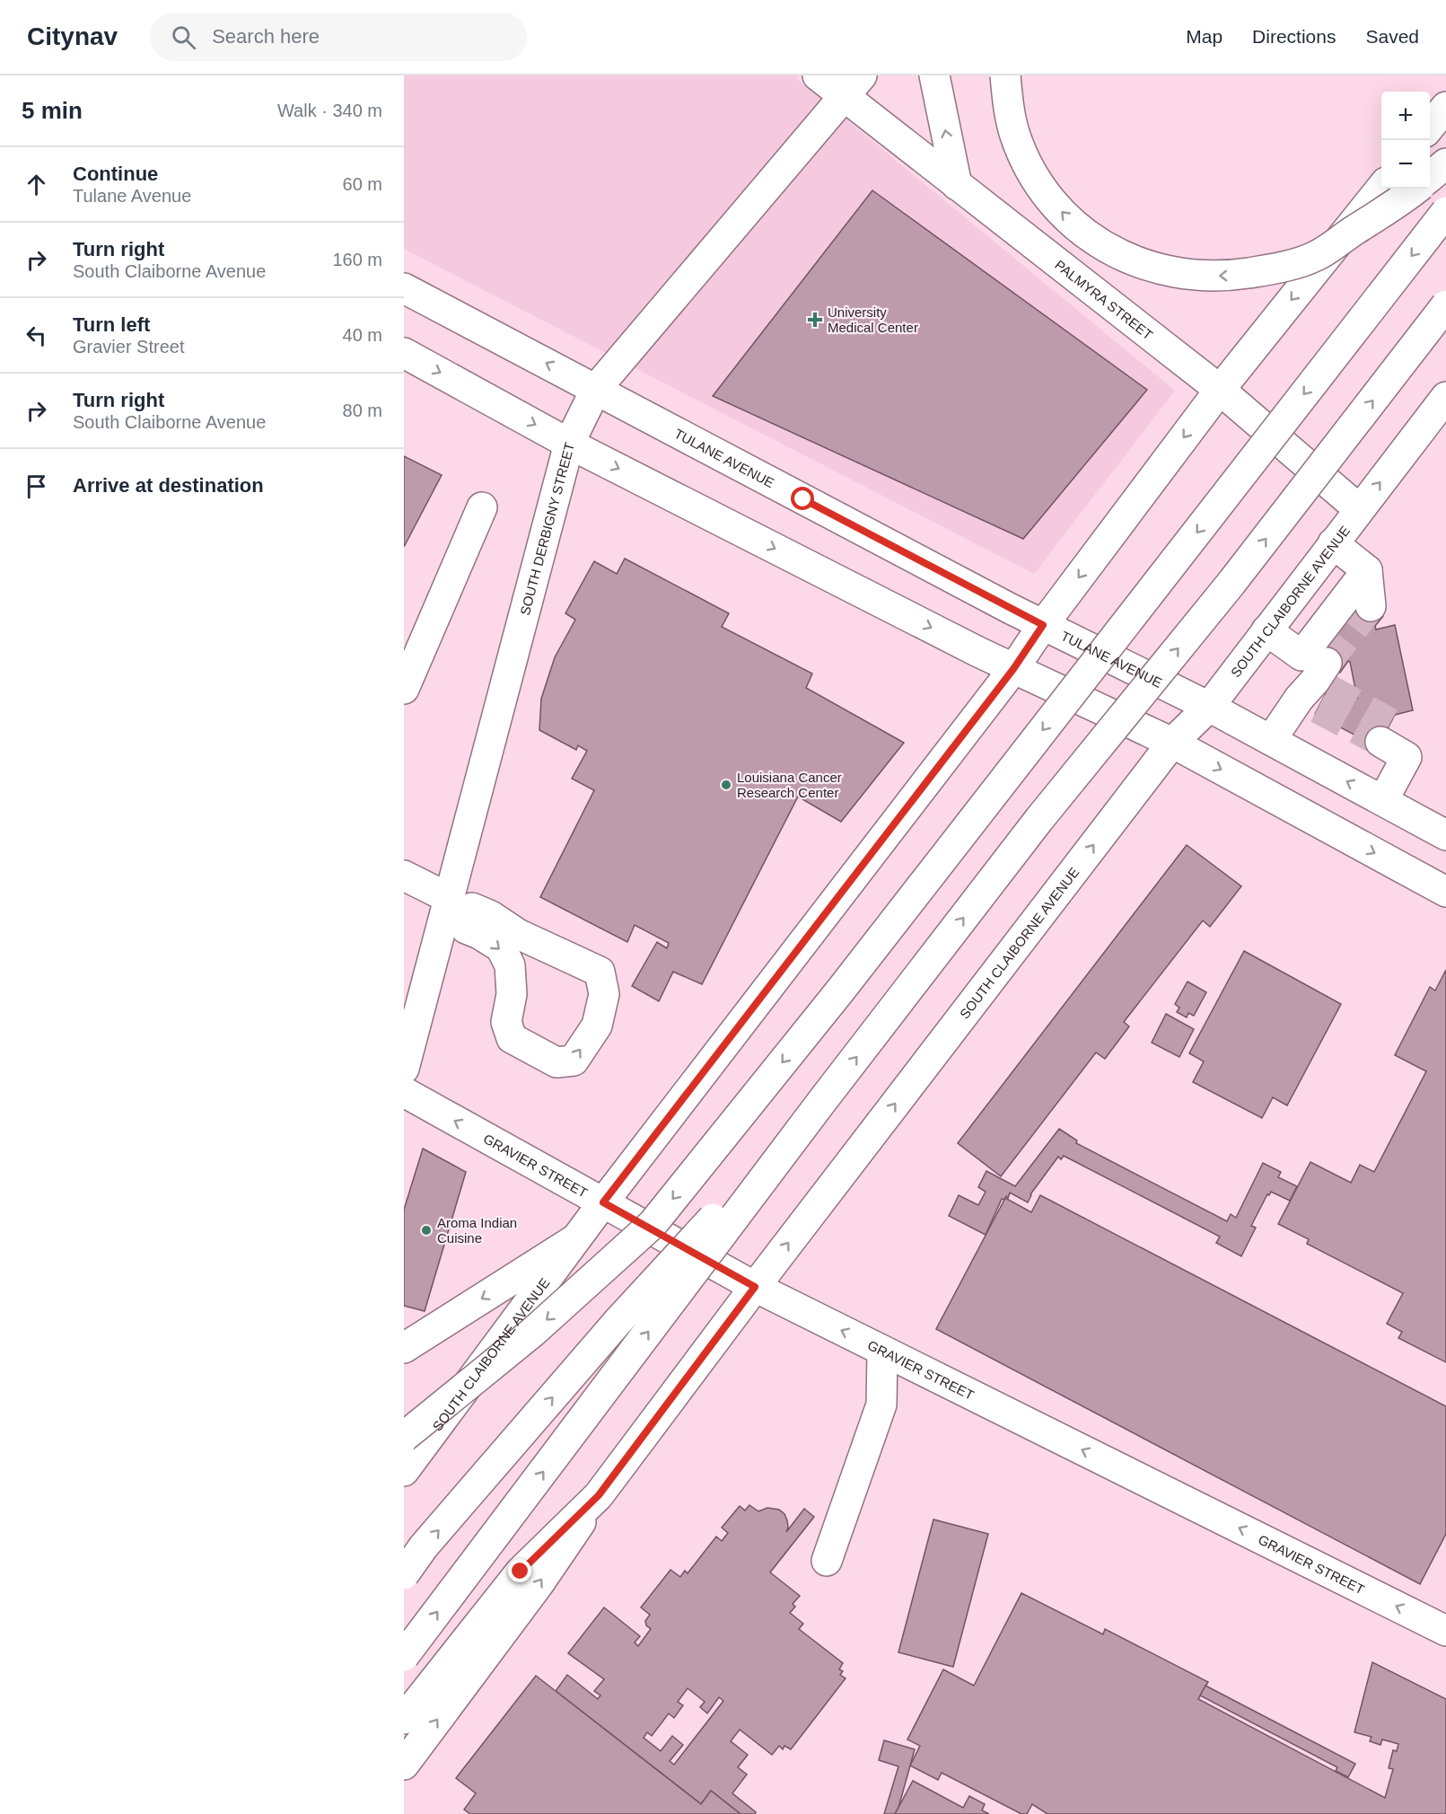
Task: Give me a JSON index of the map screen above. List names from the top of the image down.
{
  "streets": {
    "main road": [
      "PALMYRA STREET",
      "TULANE AVENUE",
      "SOUTH DERBIGNY STREET",
      "SOUTH CLAIBORNE AVENUE",
      "GRAVIER STREET"
    ]
  },
  "crossings": [
    ["PALMYRA STREET", "SOUTH DERBIGNY STREET"],
    ["PALMYRA STREET", "SOUTH CLAIBORNE AVENUE"],
    ["TULANE AVENUE", "SOUTH DERBIGNY STREET"],
    ["TULANE AVENUE", "SOUTH CLAIBORNE AVENUE"],
    ["SOUTH CLAIBORNE AVENUE", "GRAVIER STREET"]
  ],
  "one_way": ["GRAVIER STREET"],
  "places": {
    "health": ["University Medical Center"],
    "other": ["Louisiana Cancer Research Center", "Aroma Indian Cuisine"]
  },
  "page": {
    "header": "Citynav",
    "search": "Search here",
    "nav": ["Map", "Directions", "Saved"],
    "heading": ["5 min", "Walk · 340 m"],
    "map_buttons": ["+", "−"],
    "list": [
      ["Continue", "Tulane Avenue", "60 m"],
      ["Turn right", "South Claiborne Avenue", "160 m"],
      ["Turn left", "Gravier Street", "40 m"],
      ["Turn right", "South Claiborne Avenue", "80 m"],
      "Arrive at destination"
    ]
  }
}
